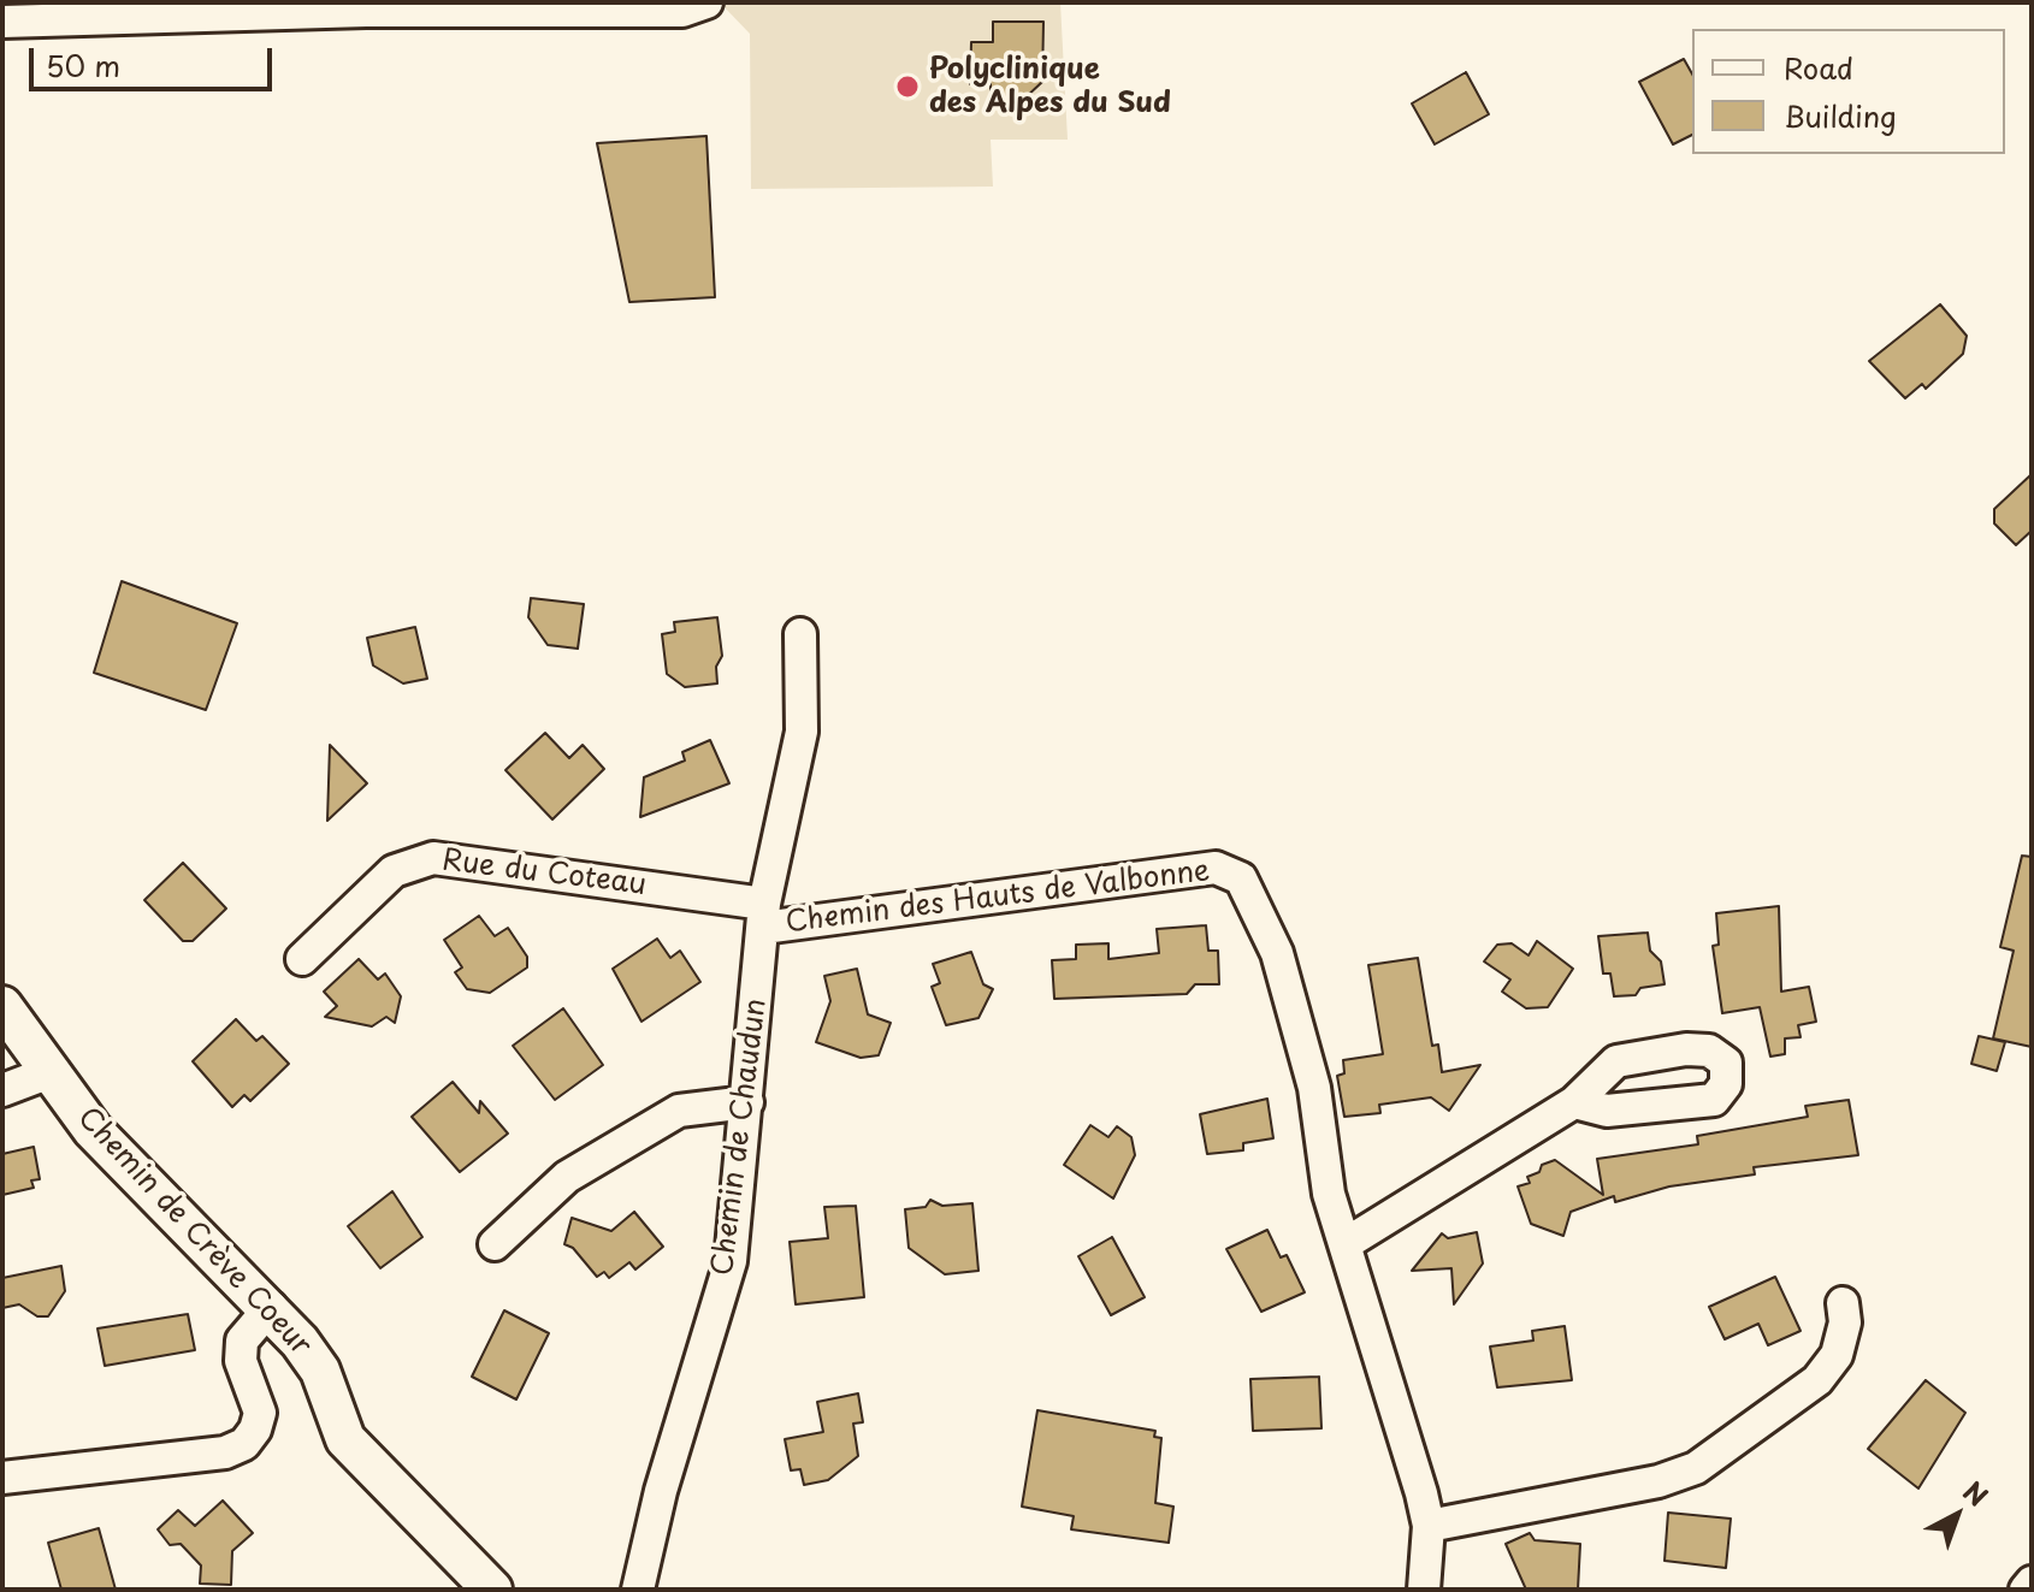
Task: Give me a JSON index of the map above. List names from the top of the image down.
{
  "streets": {
    "street": [
      "Rue du Coteau",
      "Chemin des Hauts de Valbonne",
      "Chemin de Chaudun",
      "Chemin de Crève Coeur"
    ]
  },
  "crossings": [
    ["Rue du Coteau", "Chemin des Hauts de Valbonne"],
    ["Rue du Coteau", "Chemin de Chaudun"],
    ["Chemin des Hauts de Valbonne", "Chemin de Chaudun"]
  ],
  "places": ["Polyclinique des Alpes du Sud"],
  "legend": ["Road", "Building"],
  "scale_bar": "50 m",
  "north": "top right"
}
